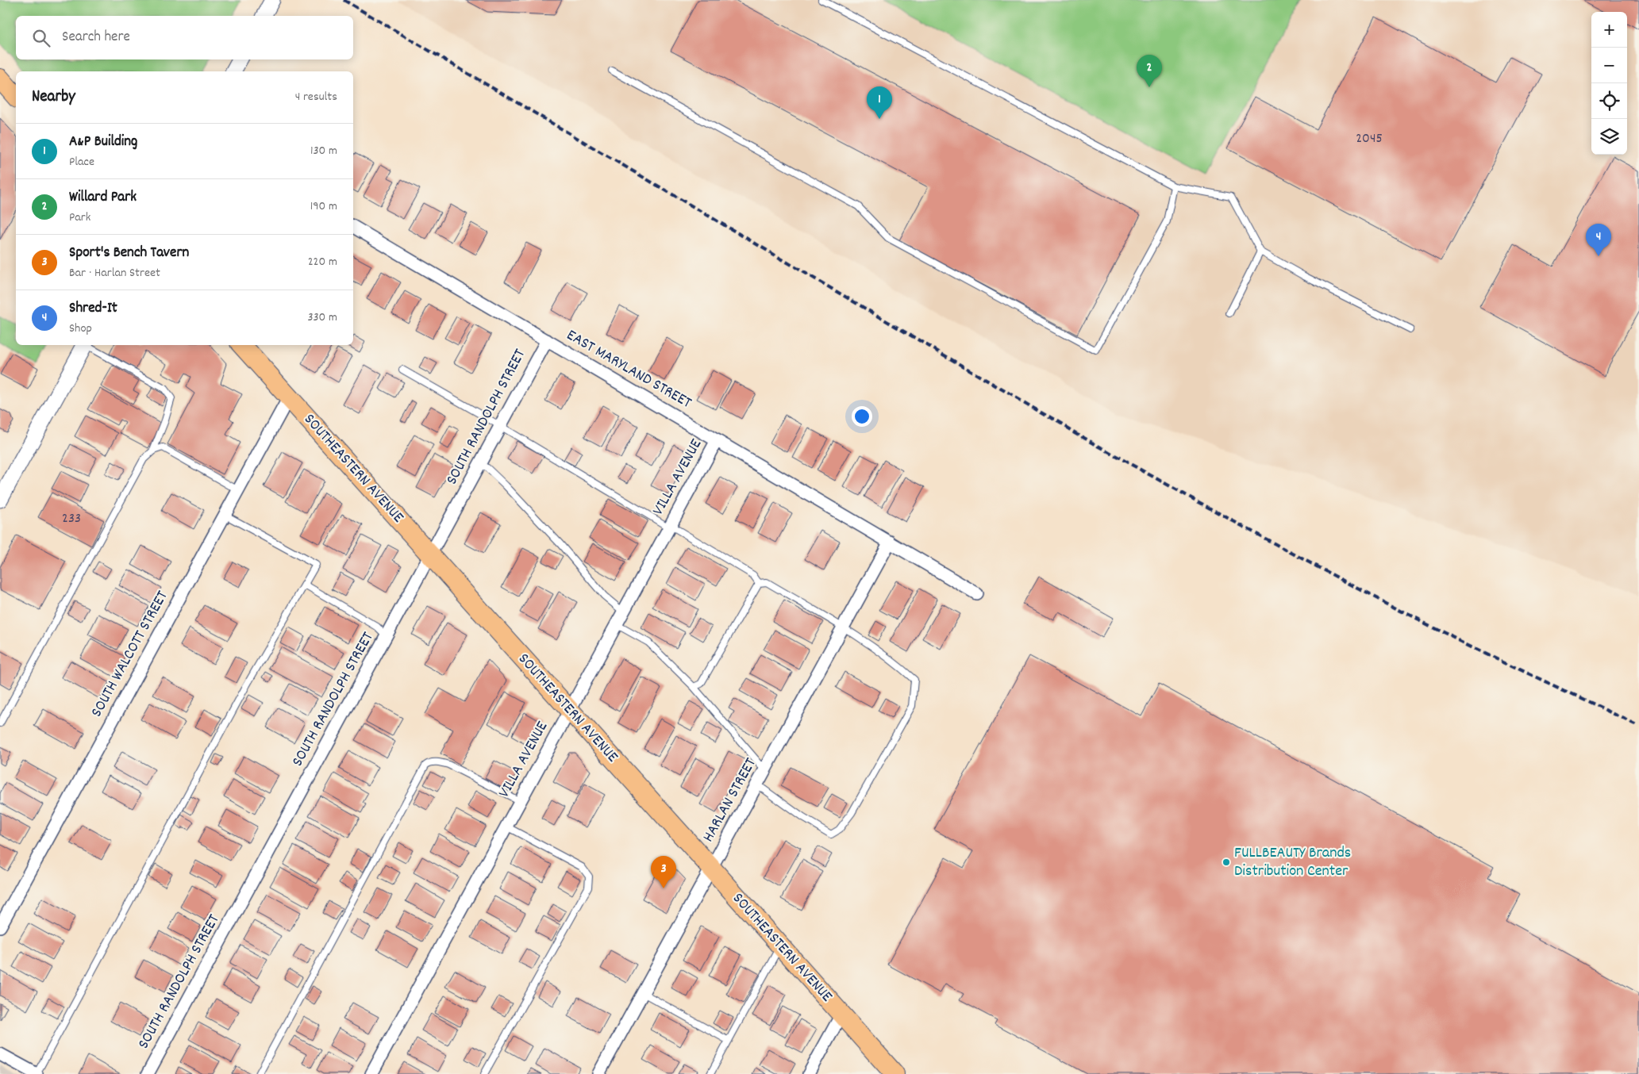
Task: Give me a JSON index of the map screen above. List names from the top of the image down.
{
  "streets": {
    "main road": ["SOUTHEASTERN AVENUE"],
    "street": [
      "EAST MARYLAND STREET",
      "SOUTH RANDOLPH STREET",
      "VILLA AVENUE",
      "SOUTH WALCOTT STREET",
      "HARLAN STREET"
    ]
  },
  "crossings": [
    ["EAST MARYLAND STREET", "SOUTH RANDOLPH STREET"],
    ["EAST MARYLAND STREET", "VILLA AVENUE"],
    ["EAST MARYLAND STREET", "HARLAN STREET"],
    ["SOUTH RANDOLPH STREET", "SOUTHEASTERN AVENUE"],
    ["SOUTHEASTERN AVENUE", "VILLA AVENUE"],
    ["SOUTHEASTERN AVENUE", "SOUTH WALCOTT STREET"],
    ["SOUTHEASTERN AVENUE", "HARLAN STREET"]
  ],
  "places": ["FULLBEAUTY Brands Distribution Center"],
  "house_numbers": ["2045", "233"],
  "page": {
    "map_buttons": ["+", "−"],
    "search": "Search here",
    "pins": [
      "2",
      "1",
      "4",
      "3"
    ],
    "heading": ["Nearby", "4 results"],
    "list": [
      {
        "mark": "1",
        "name": "A&P Building",
        "note": "Place",
        "value": "130 m"
      },
      {
        "mark": "2",
        "name": "Willard Park",
        "note": "Park",
        "value": "190 m"
      },
      {
        "mark": "3",
        "name": "Sport's Bench Tavern",
        "note": "Bar · Harlan Street",
        "value": "220 m"
      },
      {
        "mark": "4",
        "name": "Shred-It",
        "note": "Shop",
        "value": "330 m"
      }
    ]
  }
}
